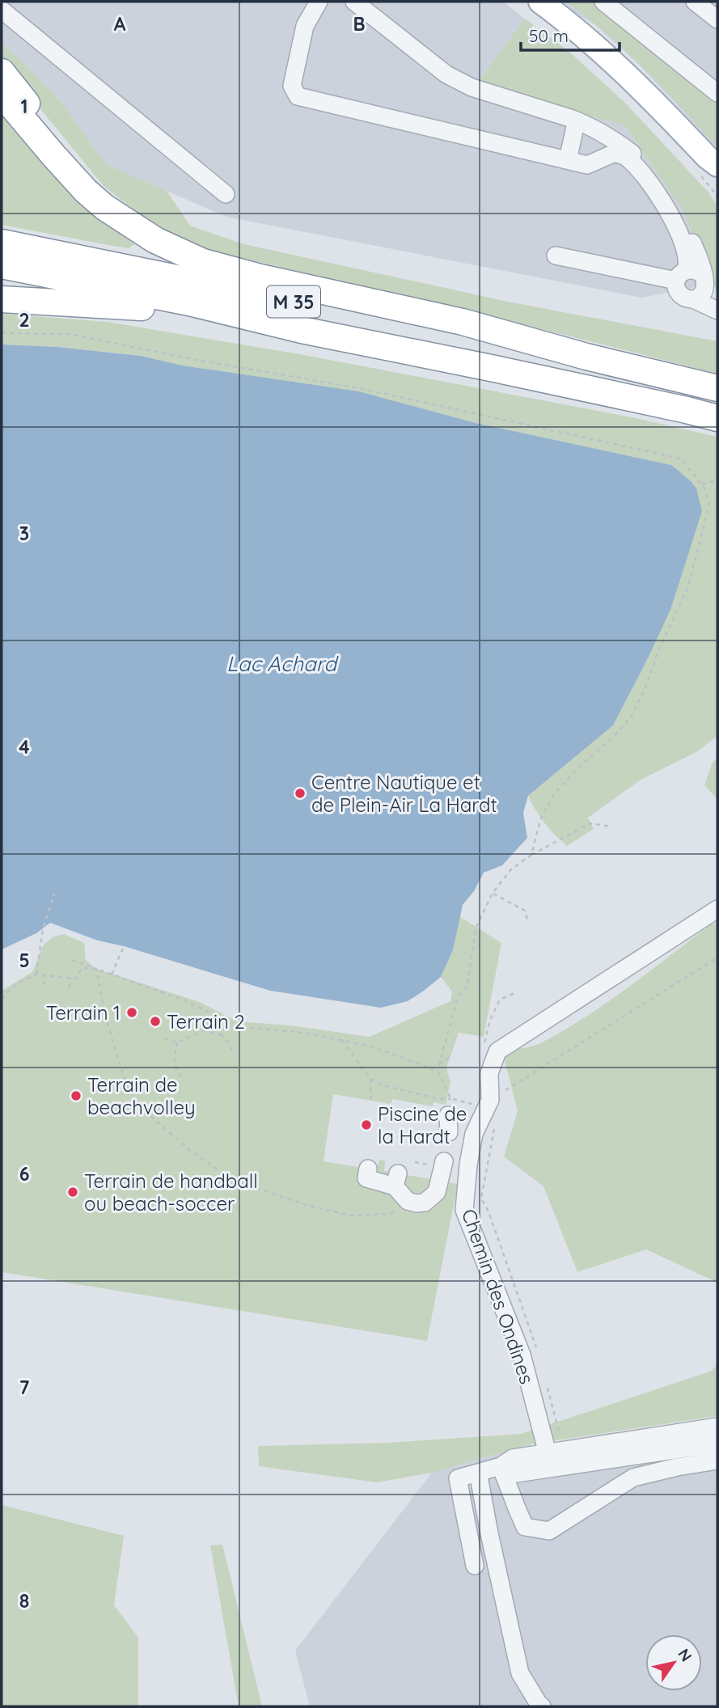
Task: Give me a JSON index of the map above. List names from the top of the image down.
{
  "streets": {
    "highway": ["M 35"],
    "street": ["Chemin des Ondines"]
  },
  "water": ["Lac Achard"],
  "places": [
    "Centre Nautique et de Plein-Air La Hardt",
    "Terrain 1",
    "Terrain 2",
    "Terrain de beachvolley",
    "Piscine de la Hardt",
    "Terrain de handball ou beach-soccer"
  ],
  "scale_bar": "50 m",
  "north": "top right",
  "grid": {
    "columns": ["A", "B"],
    "rows": [
      "1",
      "2",
      "3",
      "4",
      "5",
      "6",
      "7",
      "8"
    ]
  }
}
